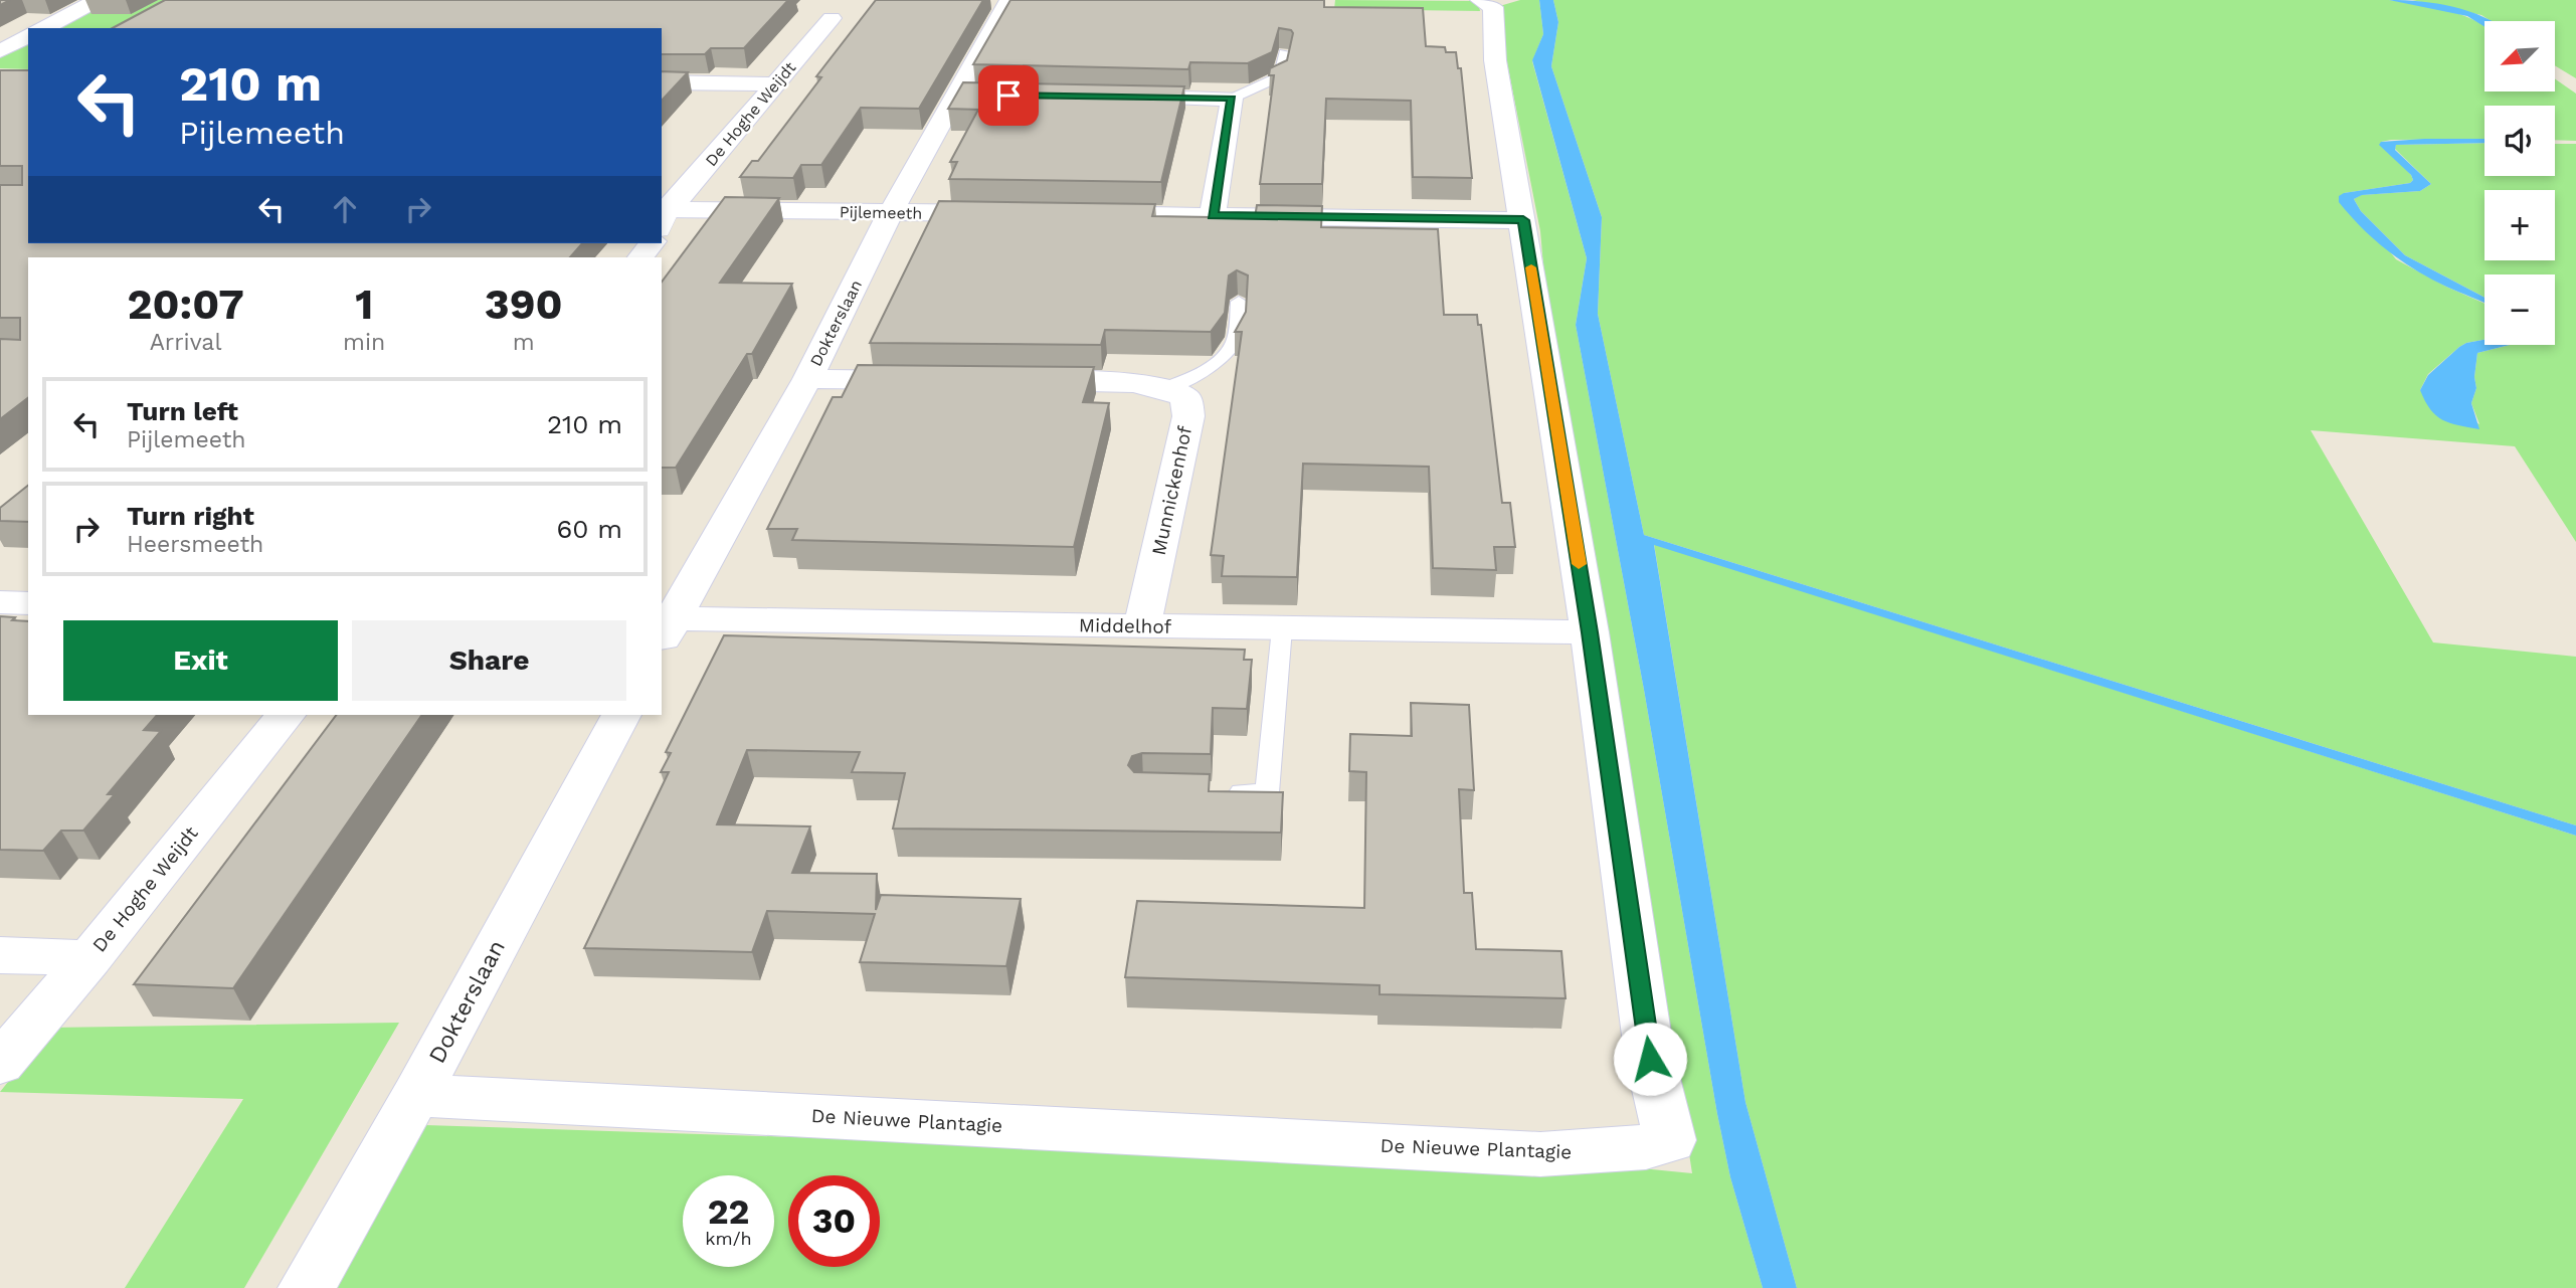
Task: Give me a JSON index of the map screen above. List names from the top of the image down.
{
  "streets": {
    "street": [
      "De Hoghe Weijdt",
      "Pijlemeeth",
      "Dokterslaan",
      "Munnickenhof",
      "Middelhof",
      "De Nieuwe Plantagie"
    ]
  },
  "crossings": [
    ["De Hoghe Weijdt", "Pijlemeeth"],
    ["Pijlemeeth", "Dokterslaan"],
    ["Dokterslaan", "Middelhof"],
    ["Dokterslaan", "De Nieuwe Plantagie"],
    ["Munnickenhof", "Middelhof"],
    ["Middelhof", "De Nieuwe Plantagie"]
  ],
  "north": "bottom left",
  "page": {
    "map_buttons": ["+", "−"],
    "turn": ["210 m", "Pijlemeeth"],
    "eta": [
      "20:07",
      "Arrival",
      "1",
      "min",
      "390",
      "m"
    ],
    "list": [
      {
        "name": "Turn left",
        "note": "Pijlemeeth",
        "value": "210 m"
      },
      {
        "name": "Turn right",
        "note": "Heersmeeth",
        "value": "60 m"
      }
    ],
    "buttons": ["Exit", "Share"],
    "speed": "22 km/h",
    "limit": "30"
  }
}
